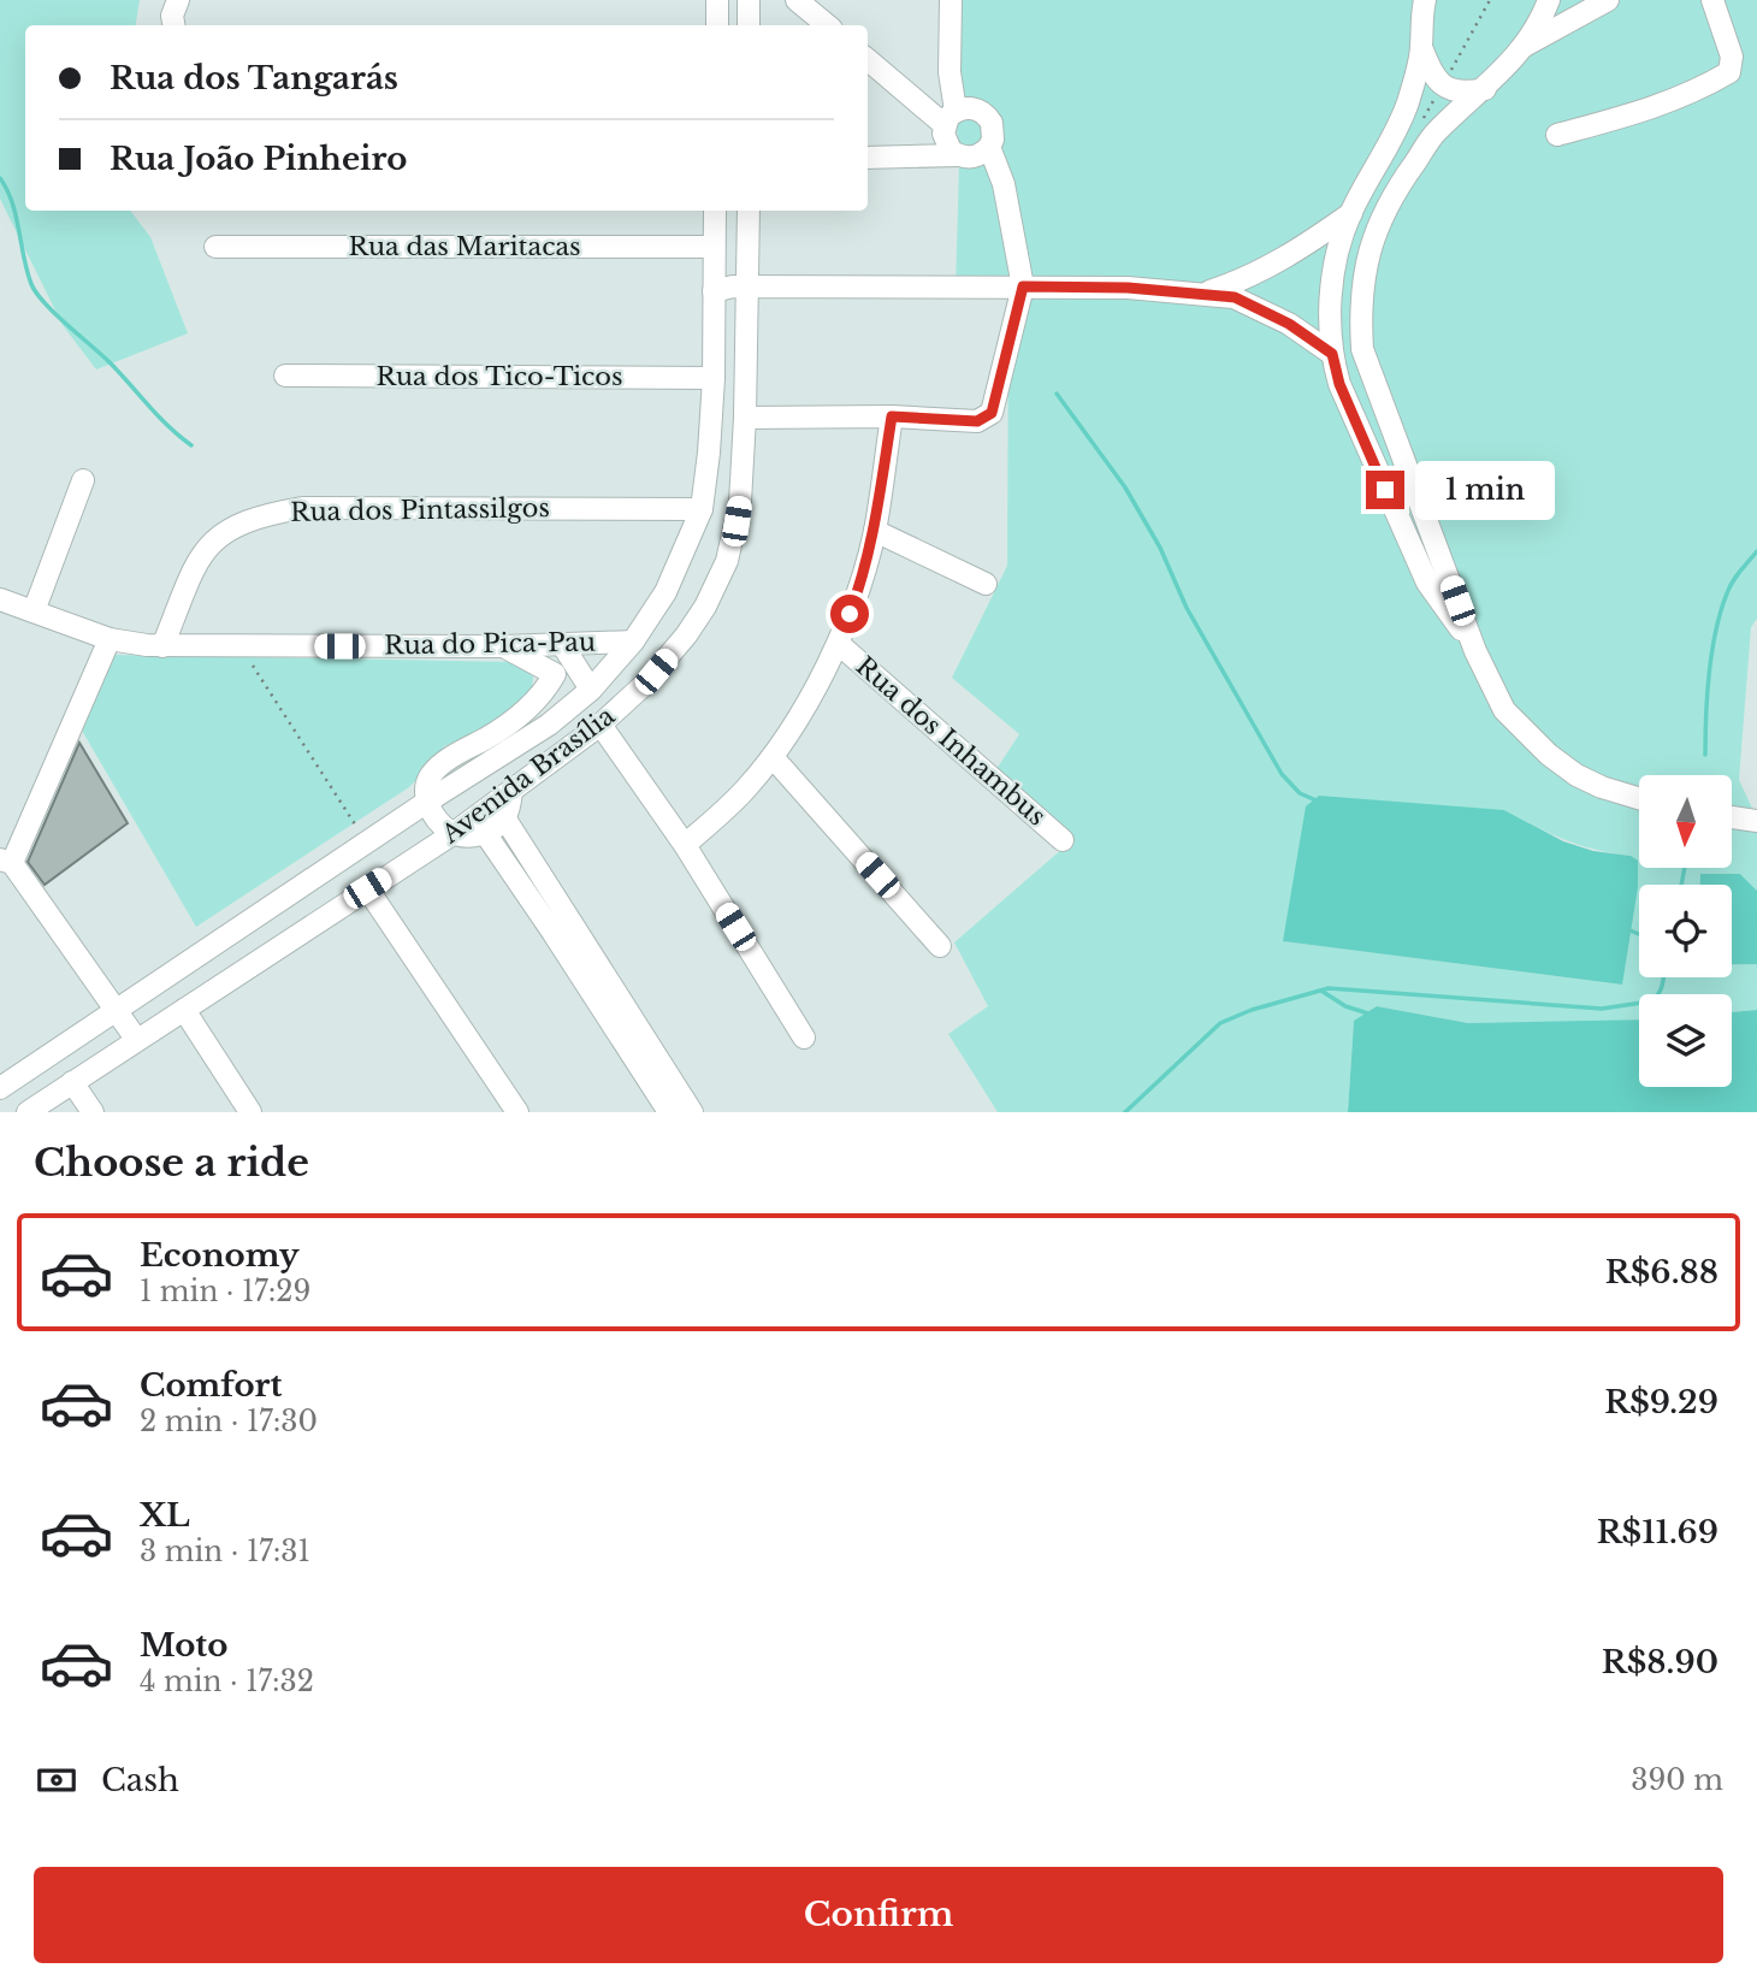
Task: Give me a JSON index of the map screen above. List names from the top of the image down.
{
  "streets": {
    "street": [
      "Rua das Maritacas",
      "Rua dos Tico-Ticos",
      "Rua dos Pintassilgos",
      "Rua do Pica-Pau",
      "Rua dos Inhambus",
      "Avenida Brasília"
    ]
  },
  "crossings": [
    ["Rua das Maritacas", "Avenida Brasília"],
    ["Rua dos Tico-Ticos", "Avenida Brasília"],
    ["Rua dos Pintassilgos", "Rua do Pica-Pau"],
    ["Rua dos Pintassilgos", "Avenida Brasília"],
    ["Rua do Pica-Pau", "Avenida Brasília"]
  ],
  "north": "bottom",
  "page": {
    "banner": ["Rua dos Tangarás", "Rua João Pinheiro"],
    "bubble": "1 min",
    "heading": "Choose a ride",
    "list": [
      {
        "name": "Economy",
        "note": "1 min · 17:29",
        "value": "R$6.88"
      },
      {
        "name": "Comfort",
        "note": "2 min · 17:30",
        "value": "R$9.29"
      },
      {
        "name": "XL",
        "note": "3 min · 17:31",
        "value": "R$11.69"
      },
      {
        "name": "Moto",
        "note": "4 min · 17:32",
        "value": "R$8.90"
      }
    ],
    "pay": ["Cash", "390 m"],
    "buttons": "Confirm"
  }
}
